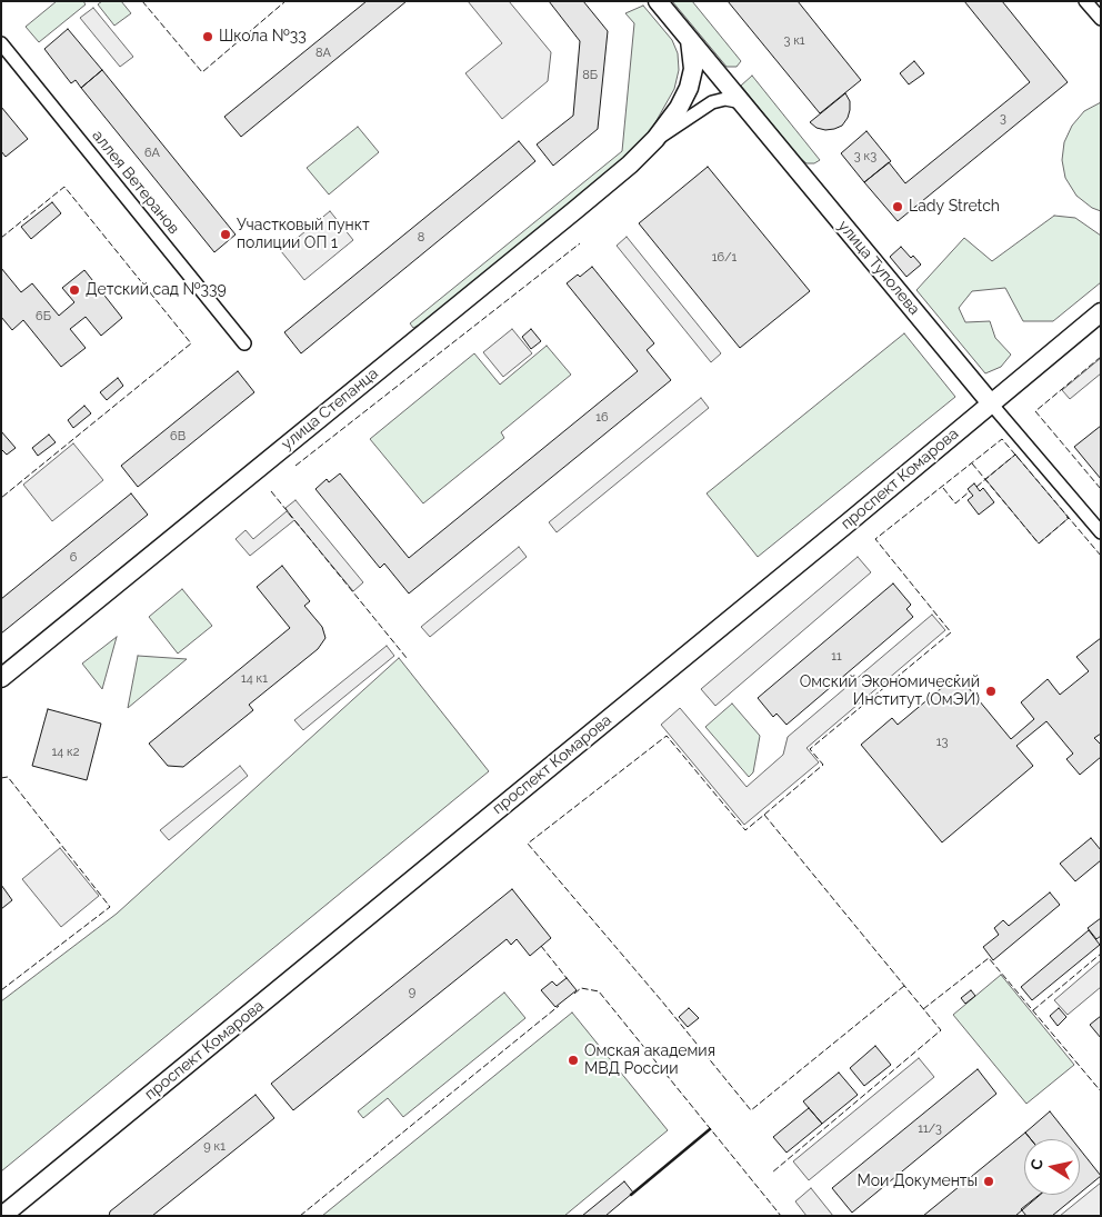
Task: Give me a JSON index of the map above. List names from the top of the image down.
{
  "streets": {
    "street": [
      "аллея Ветеранов",
      "улица Туполева",
      "улица Степанца",
      "проспект Комарова"
    ]
  },
  "crossings": [
    ["улица Туполева", "улица Степанца"],
    ["улица Туполева", "проспект Комарова"]
  ],
  "places": [
    "Школа №33",
    "Lady Stretch",
    "Участковый пункт полиции ОП 1",
    "Детский сад №339",
    "Омский Экономический Институт (ОмЭИ)",
    "Омская академия МВД России",
    "Мои Документы"
  ],
  "house_numbers": [
    "3 к1",
    "8А",
    "8Б",
    "3",
    "6А",
    "3 к3",
    "8",
    "16/1",
    "6Б",
    "16",
    "6В",
    "6",
    "11",
    "14 к1",
    "13",
    "14 к2",
    "9",
    "11/3",
    "9 к1"
  ],
  "north": "left"
}
